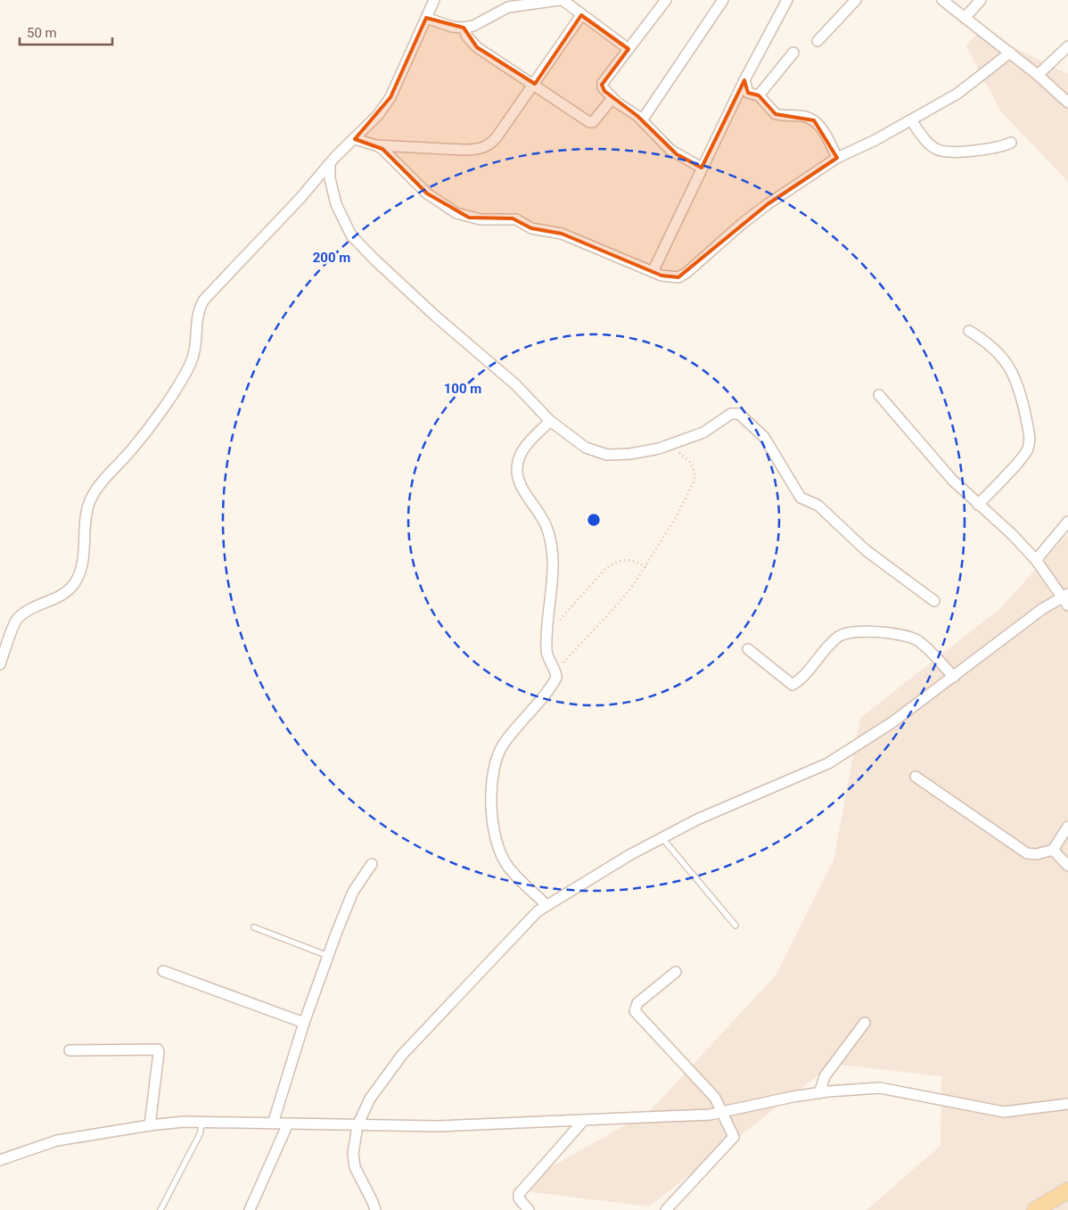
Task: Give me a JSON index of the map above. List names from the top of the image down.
{
  "scale_bar": "50 m",
  "rings": ["200 m", "100 m"]
}
